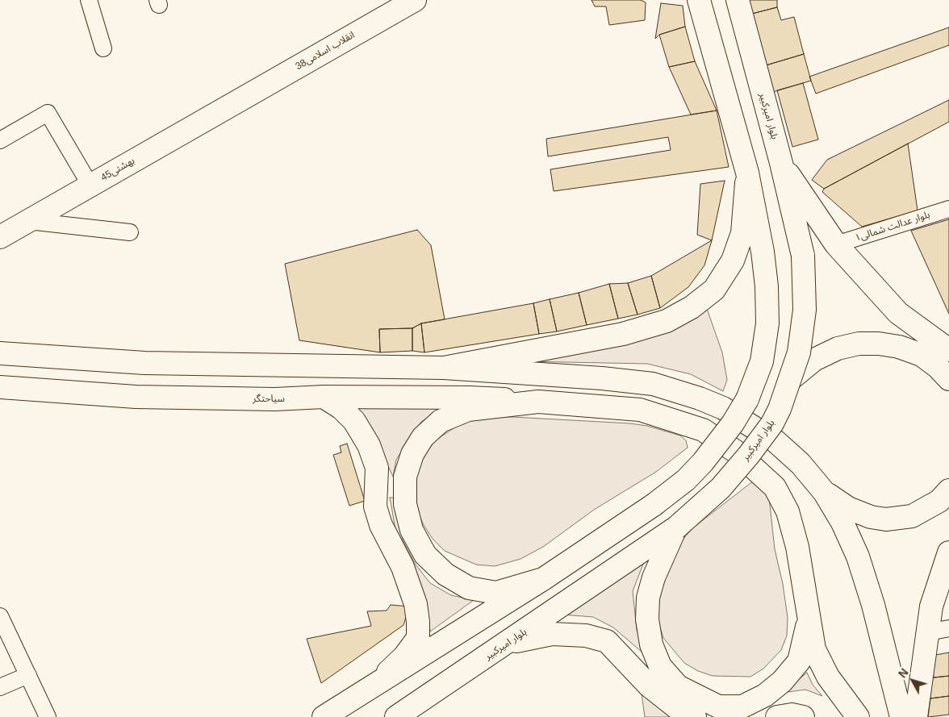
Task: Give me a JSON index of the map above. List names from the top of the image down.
{
  "streets": {
    "main road": [
      "38انقلاب اسلامی",
      "بلوار امیرکبیر",
      "بهشتی45",
      "سیاحتگر"
    ],
    "street": ["بلوار عدالت شمالی۱"]
  },
  "crossings": [
    ["38انقلاب اسلامی", "بهشتی45"]
  ],
  "north": "top left"
}
